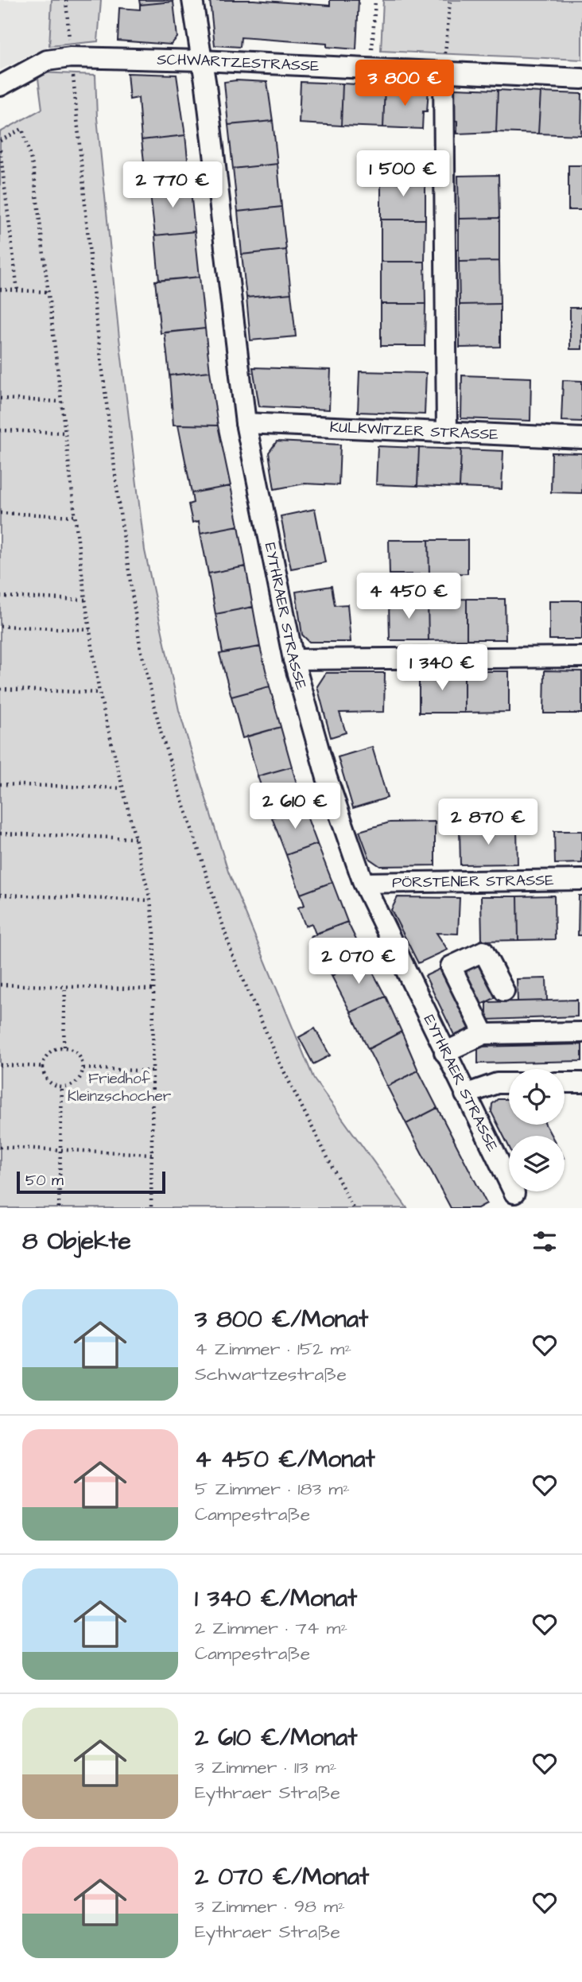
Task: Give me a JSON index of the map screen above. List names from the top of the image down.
{
  "streets": {
    "street": [
      "SCHWARTZESTRASSE",
      "KULKWITZER STRASSE",
      "EYTHRAER STRASSE",
      "PÖRSTENER STRASSE"
    ]
  },
  "crossings": [
    ["SCHWARTZESTRASSE", "EYTHRAER STRASSE"],
    ["KULKWITZER STRASSE", "EYTHRAER STRASSE"],
    ["EYTHRAER STRASSE", "PÖRSTENER STRASSE"]
  ],
  "parks": ["Friedhof Kleinzschocher"],
  "scale_bar": "50 m",
  "page": {
    "price": [
      "3 800 €",
      "1 500 €",
      "2 770 €",
      "4 450 €",
      "1 340 €",
      "2 610 €",
      "2 870 €",
      "2 070 €"
    ],
    "scale": "50 m",
    "heading": "8 Objekte",
    "list": [
      {
        "name": "3 800 €/Monat",
        "note": "4 Zimmer · 152 m² · Schwartzestraße"
      },
      {
        "name": "4 450 €/Monat",
        "note": "5 Zimmer · 183 m² · Campestraße"
      },
      {
        "name": "1 340 €/Monat",
        "note": "2 Zimmer · 74 m² · Campestraße"
      },
      {
        "name": "2 610 €/Monat",
        "note": "3 Zimmer · 113 m² · Eythraer Straße"
      },
      {
        "name": "2 070 €/Monat",
        "note": "3 Zimmer · 98 m² · Eythraer Straße"
      }
    ]
  }
}
